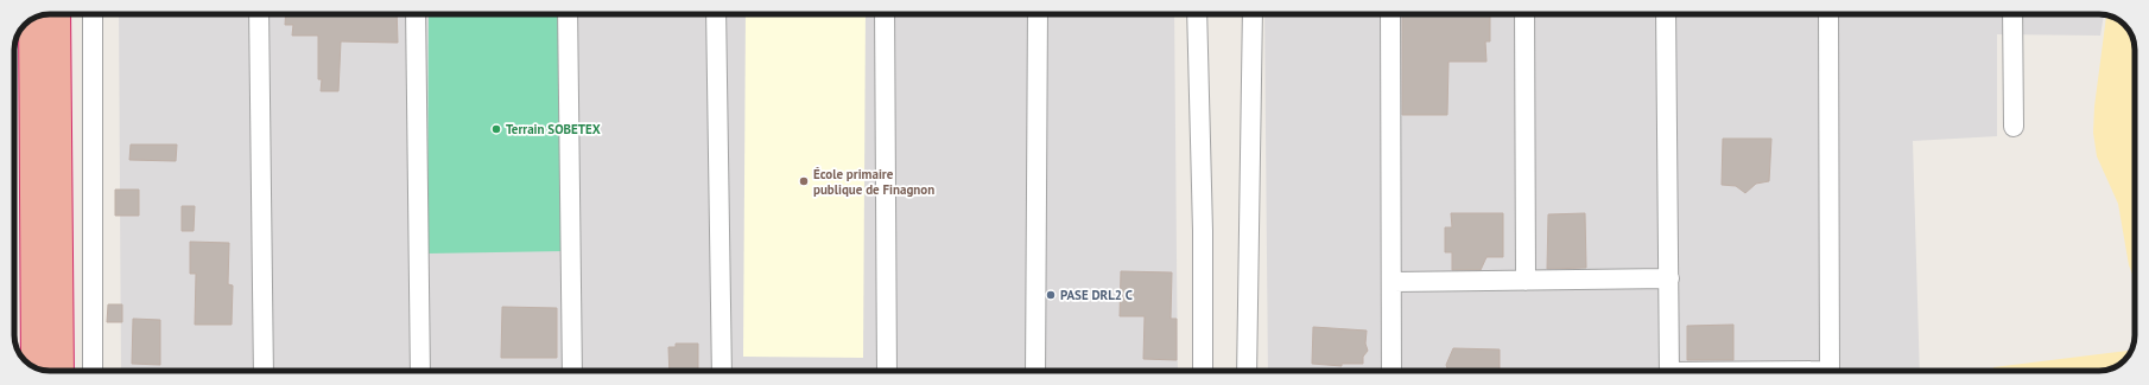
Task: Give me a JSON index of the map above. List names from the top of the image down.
{
  "places": ["Terrain SOBETEX", "École primaire publique de Finagnon", "PASE DRL2 C"]
}
